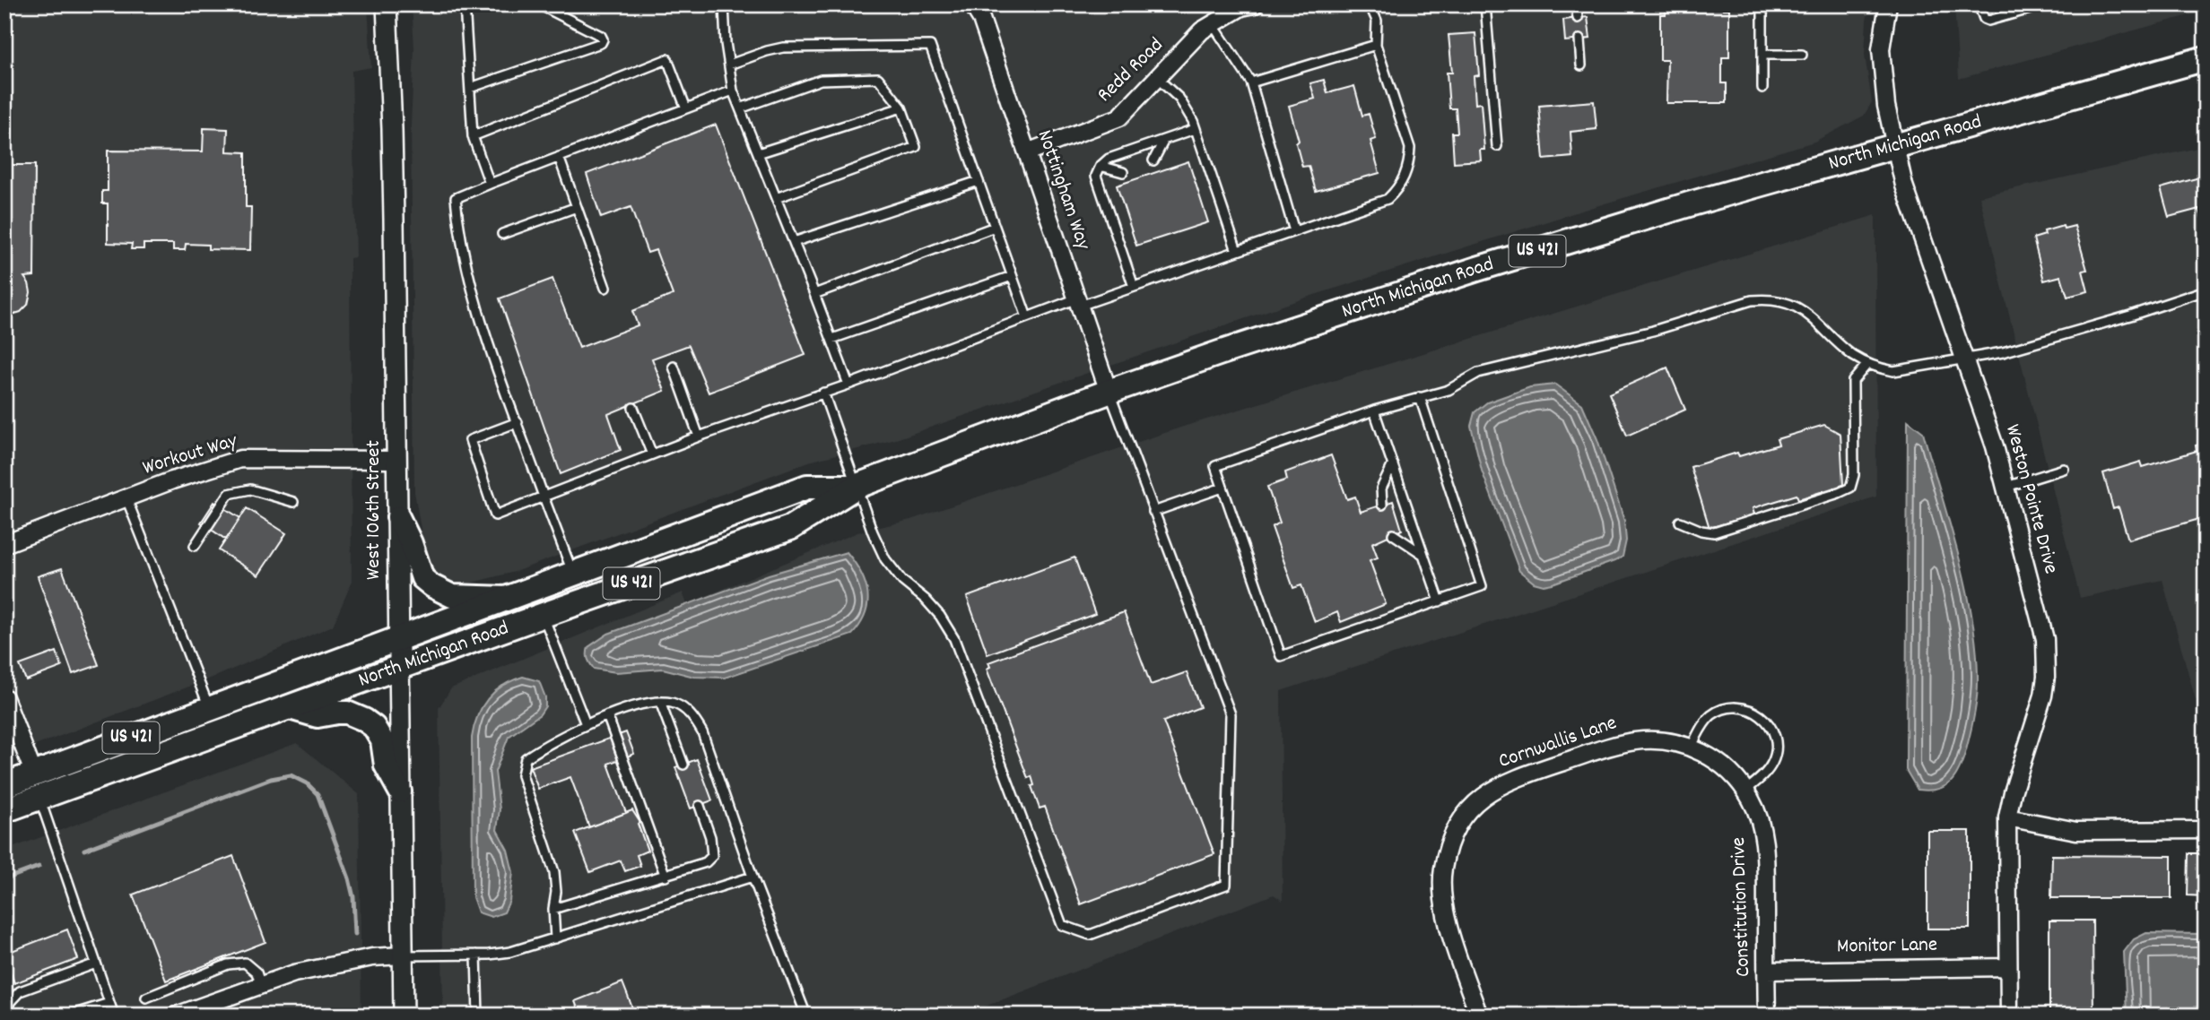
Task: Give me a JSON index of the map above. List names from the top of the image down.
{
  "streets": {
    "main road": ["North Michigan Road", "US 421"],
    "street": [
      "Redd Road",
      "Nottingham Way",
      "Workout Way",
      "Weston Pointe Drive",
      "West 106th Street",
      "Cornwallis Lane",
      "Constitution Drive",
      "Monitor Lane"
    ]
  },
  "crossings": [
    ["Redd Road", "Nottingham Way"],
    ["North Michigan Road", "Nottingham Way"],
    ["North Michigan Road", "Weston Pointe Drive"],
    ["North Michigan Road", "West 106th Street"],
    ["Workout Way", "West 106th Street"],
    ["Weston Pointe Drive", "Monitor Lane"],
    ["Cornwallis Lane", "Constitution Drive"],
    ["Constitution Drive", "Monitor Lane"]
  ]
}
